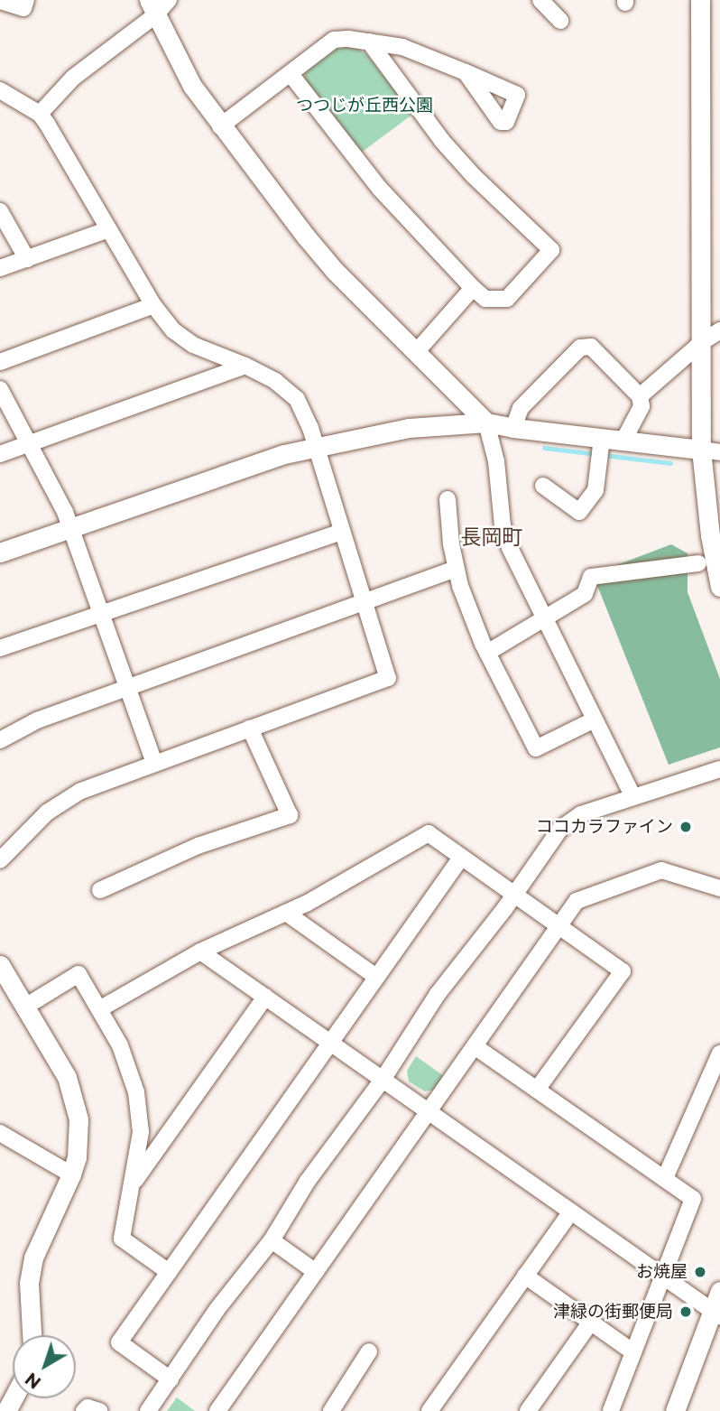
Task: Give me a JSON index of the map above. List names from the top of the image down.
{
  "districts": ["長岡町"],
  "parks": ["つつじが丘西公園"],
  "places": ["ココカラファイン", "お焼屋", "津緑の街郵便局"],
  "north": "bottom left"
}
